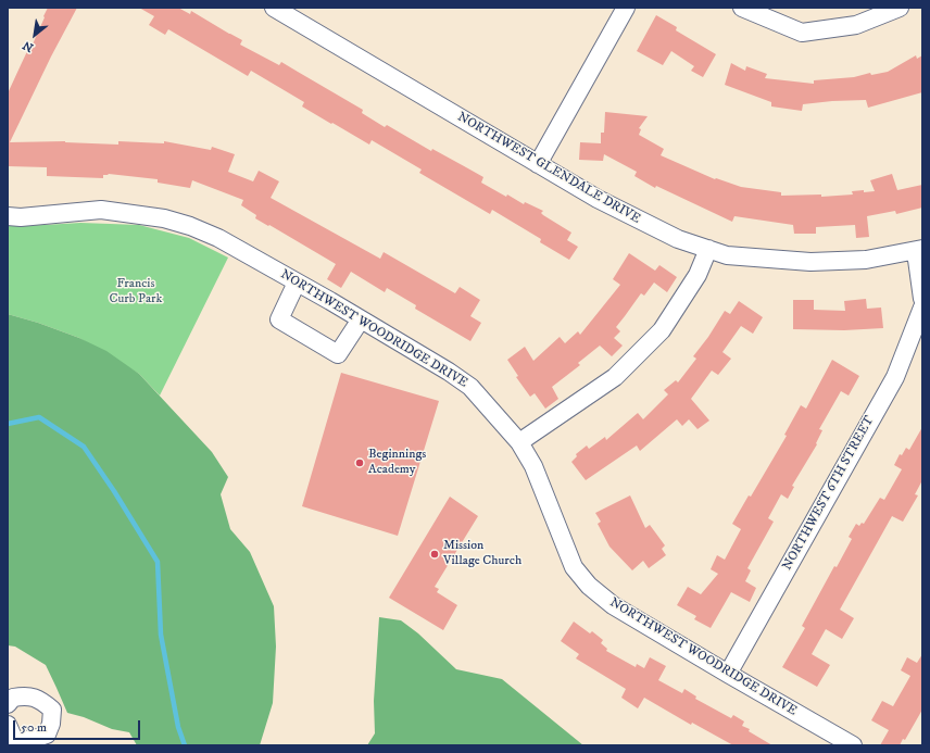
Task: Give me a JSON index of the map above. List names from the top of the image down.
{
  "streets": {
    "street": ["NORTHWEST GLENDALE DRIVE", "NORTHWEST WOODRIDGE DRIVE", "NORTHWEST 6TH STREET"]
  },
  "crossings": [
    ["NORTHWEST WOODRIDGE DRIVE", "NORTHWEST 6TH STREET"]
  ],
  "parks": ["Francis Curb Park"],
  "places": ["Beginnings Academy", "Mission Village Church"],
  "scale_bar": "50 m",
  "north": "bottom left"
}
